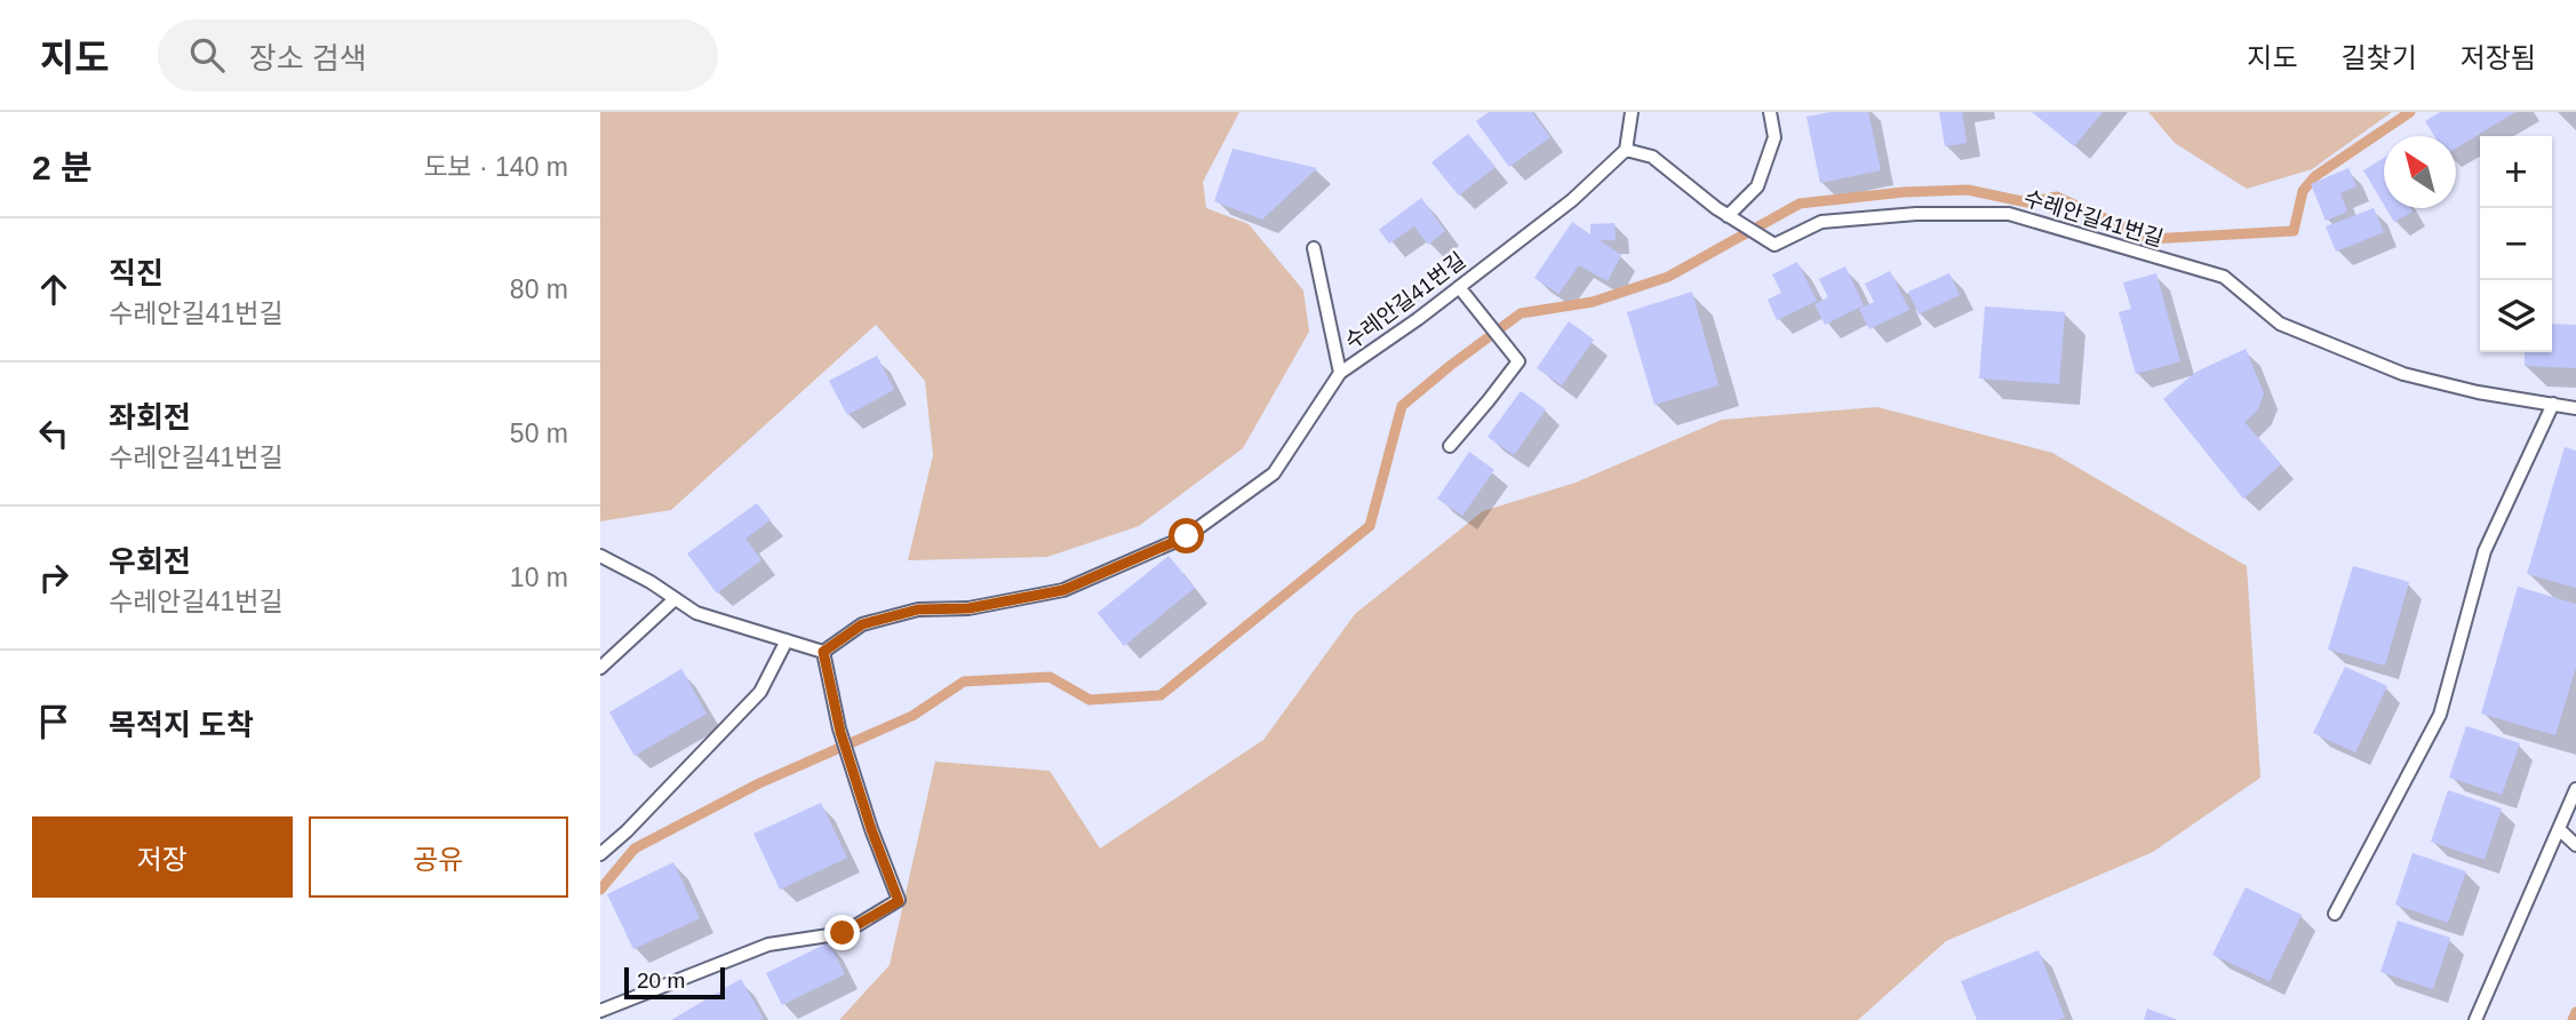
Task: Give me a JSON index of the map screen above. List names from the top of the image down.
{
  "streets": {
    "lane": ["수레안길41번길"]
  },
  "scale_bar": "20 m",
  "north": "top left",
  "page": {
    "header": "지도",
    "search": "장소 검색",
    "nav": ["지도", "길찾기", "저장됨"],
    "heading": ["2 분", "도보 · 140 m"],
    "map_buttons": ["+", "−"],
    "list": [
      ["직진", "수레안길41번길", "80 m"],
      ["좌회전", "수레안길41번길", "50 m"],
      ["우회전", "수레안길41번길", "10 m"],
      "목적지 도착"
    ],
    "buttons": ["저장", "공유"],
    "scale": "20 m"
  }
}
